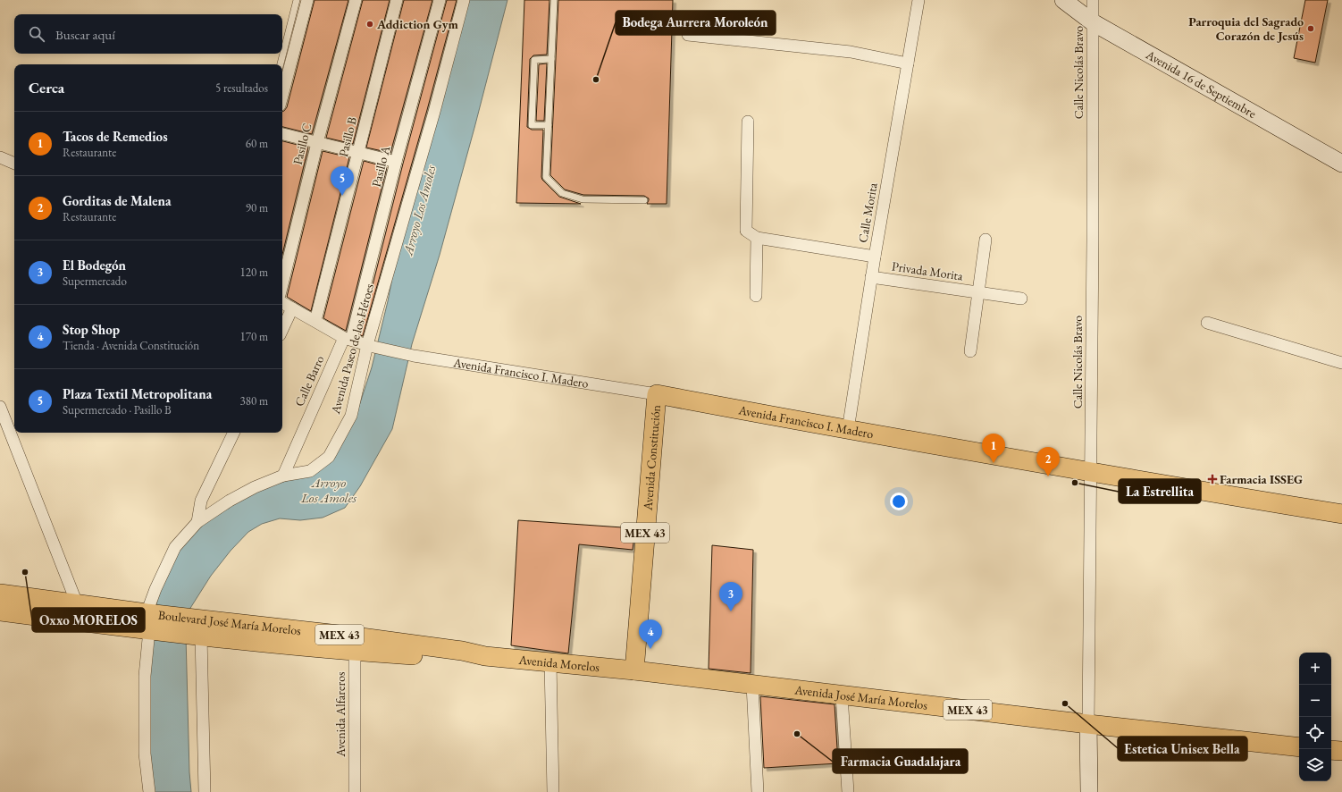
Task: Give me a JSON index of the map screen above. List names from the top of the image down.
{
  "streets": {
    "main road": [
      "Avenida Francisco I. Madero",
      "Avenida Constitución",
      "MEX 43",
      "Boulevard José María Morelos",
      "Avenida Morelos",
      "Avenida José María Morelos"
    ],
    "street": [
      "Calle Nicolás Bravo",
      "Avenida 16 de Septiembre",
      "Pasillo B",
      "Pasillo C",
      "Pasillo A",
      "Calle Morita",
      "Privada Morita",
      "Avenida Paseo de los Héroes",
      "Calle Barro",
      "Avenida Alfareros"
    ]
  },
  "crossings": [
    ["Calle Nicolás Bravo", "Avenida 16 de Septiembre"],
    ["Calle Nicolás Bravo", "Avenida Francisco I. Madero"],
    ["Calle Nicolás Bravo", "Avenida José María Morelos"],
    ["Pasillo B", "Avenida Francisco I. Madero"],
    ["Pasillo A", "Avenida Francisco I. Madero"],
    ["Pasillo A", "Calle Barro"],
    ["Calle Morita", "Privada Morita"],
    ["Calle Morita", "Avenida Francisco I. Madero"],
    ["Avenida Paseo de los Héroes", "Avenida Francisco I. Madero"],
    ["Avenida Paseo de los Héroes", "Calle Barro"],
    ["Avenida Paseo de los Héroes", "Boulevard José María Morelos"],
    ["Avenida Francisco I. Madero", "Calle Barro"],
    ["Avenida Francisco I. Madero", "Avenida Constitución"],
    ["Avenida Constitución", "Avenida Morelos"],
    ["Avenida Constitución", "Avenida José María Morelos"],
    ["Boulevard José María Morelos", "Avenida Morelos"],
    ["Boulevard José María Morelos", "Avenida Alfareros"],
    ["Avenida Morelos", "Avenida José María Morelos"]
  ],
  "water": ["Arroyo Los Amoles"],
  "places": {
    "other": [
      "Addiction Gym",
      "Parroquia del Sagrado Corazón de Jesús",
      "Bodega Aurrera Moroleón",
      "La Estrellita",
      "Oxxo MORELOS",
      "Estetica Unisex Bella",
      "Farmacia Guadalajara"
    ],
    "health": ["Farmacia ISSEG"]
  },
  "page": {
    "search": "Buscar aquí",
    "heading": ["Cerca", "5 resultados"],
    "list": [
      {
        "mark": "1",
        "name": "Tacos de Remedios",
        "note": "Restaurante",
        "value": "60 m"
      },
      {
        "mark": "2",
        "name": "Gorditas de Malena",
        "note": "Restaurante",
        "value": "90 m"
      },
      {
        "mark": "3",
        "name": "El Bodegón",
        "note": "Supermercado",
        "value": "120 m"
      },
      {
        "mark": "4",
        "name": "Stop Shop",
        "note": "Tienda · Avenida Constitución",
        "value": "170 m"
      },
      {
        "mark": "5",
        "name": "Plaza Textil Metropolitana",
        "note": "Supermercado · Pasillo B",
        "value": "380 m"
      }
    ],
    "pins": [
      "5",
      "1",
      "2",
      "3",
      "4"
    ],
    "map_buttons": ["+", "−"]
  }
}
